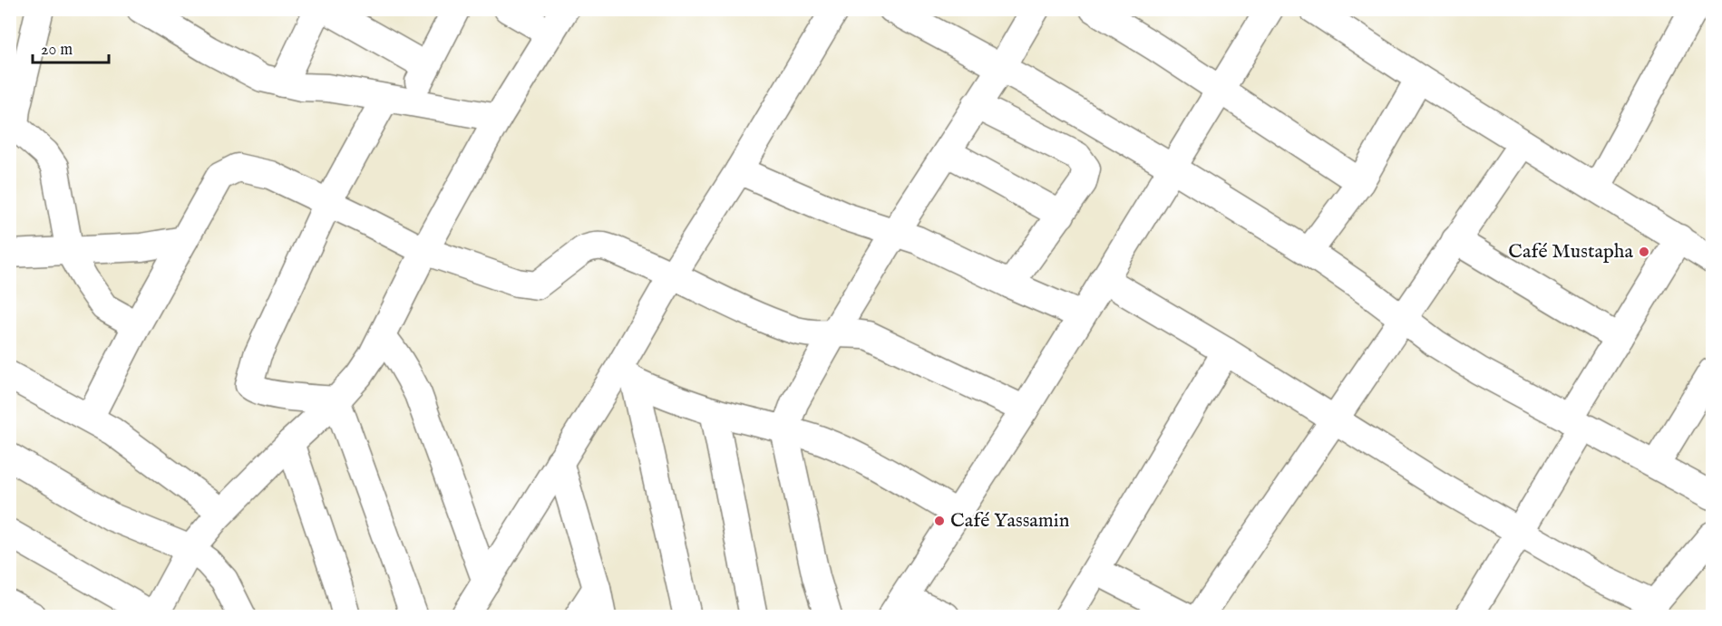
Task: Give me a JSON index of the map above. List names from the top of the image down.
{
  "places": ["Café Mustapha", "Café Yassamin"],
  "scale_bar": "20 m"
}
